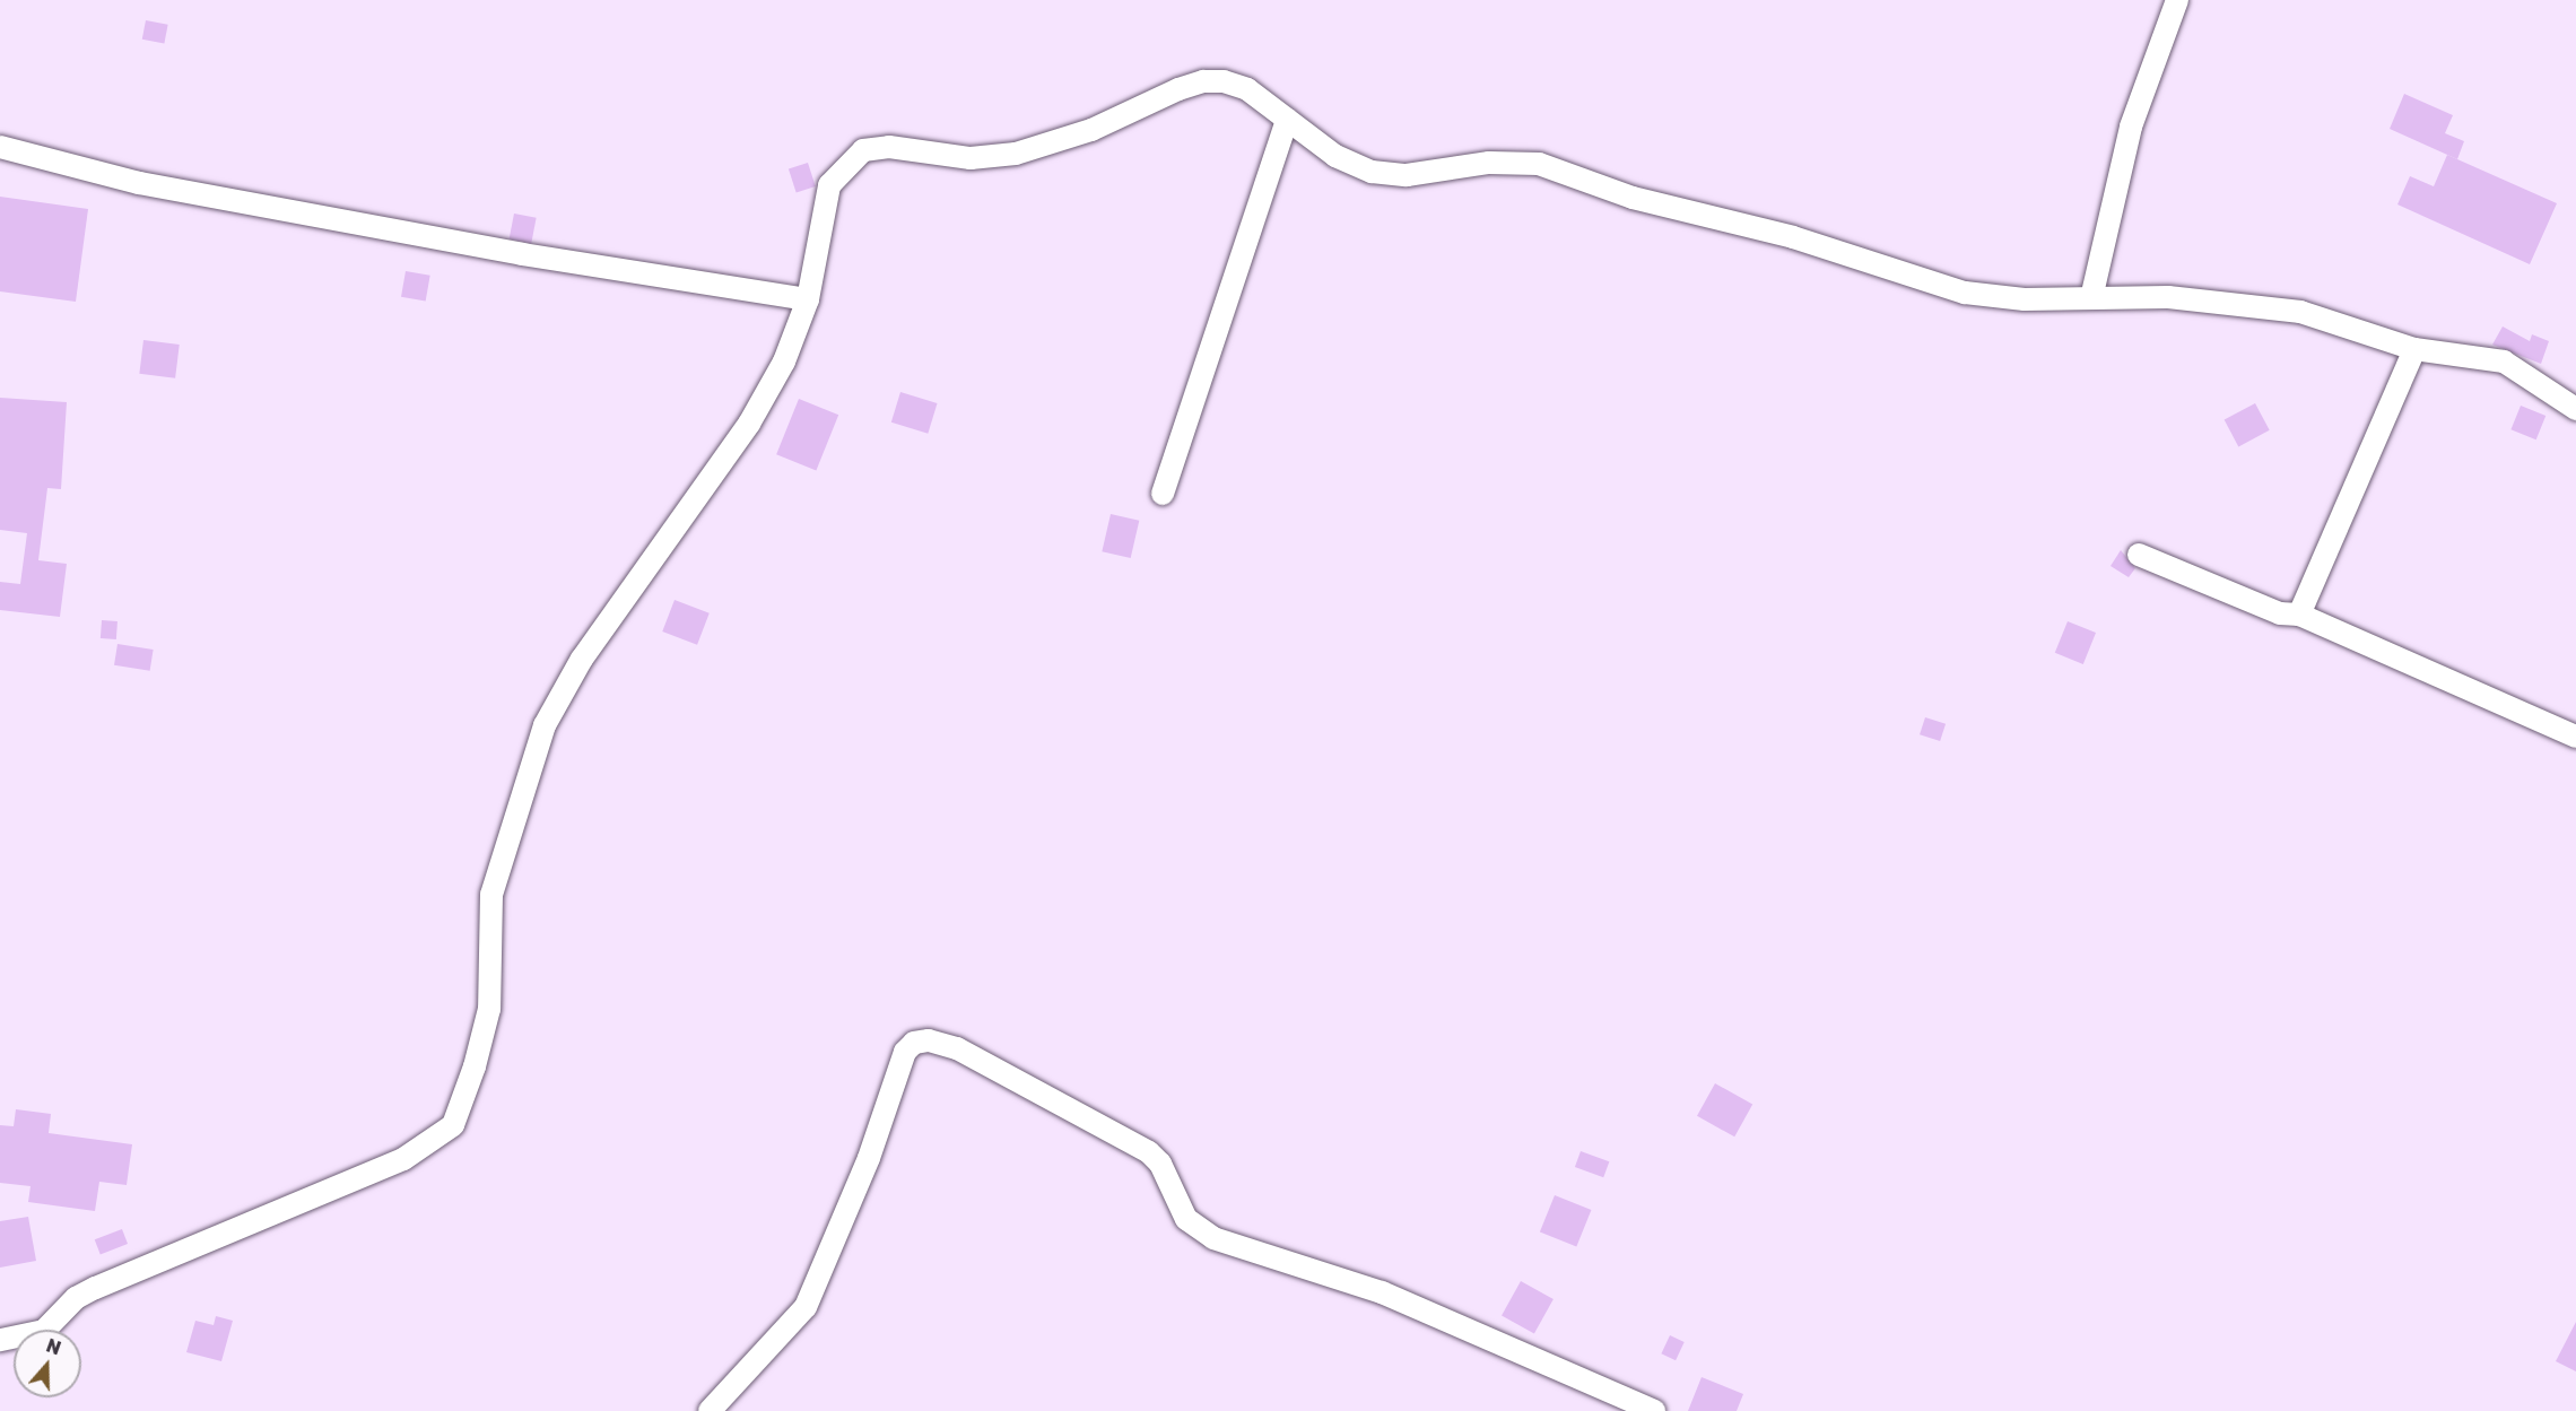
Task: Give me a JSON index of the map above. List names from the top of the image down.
{
  "north": "top"
}
